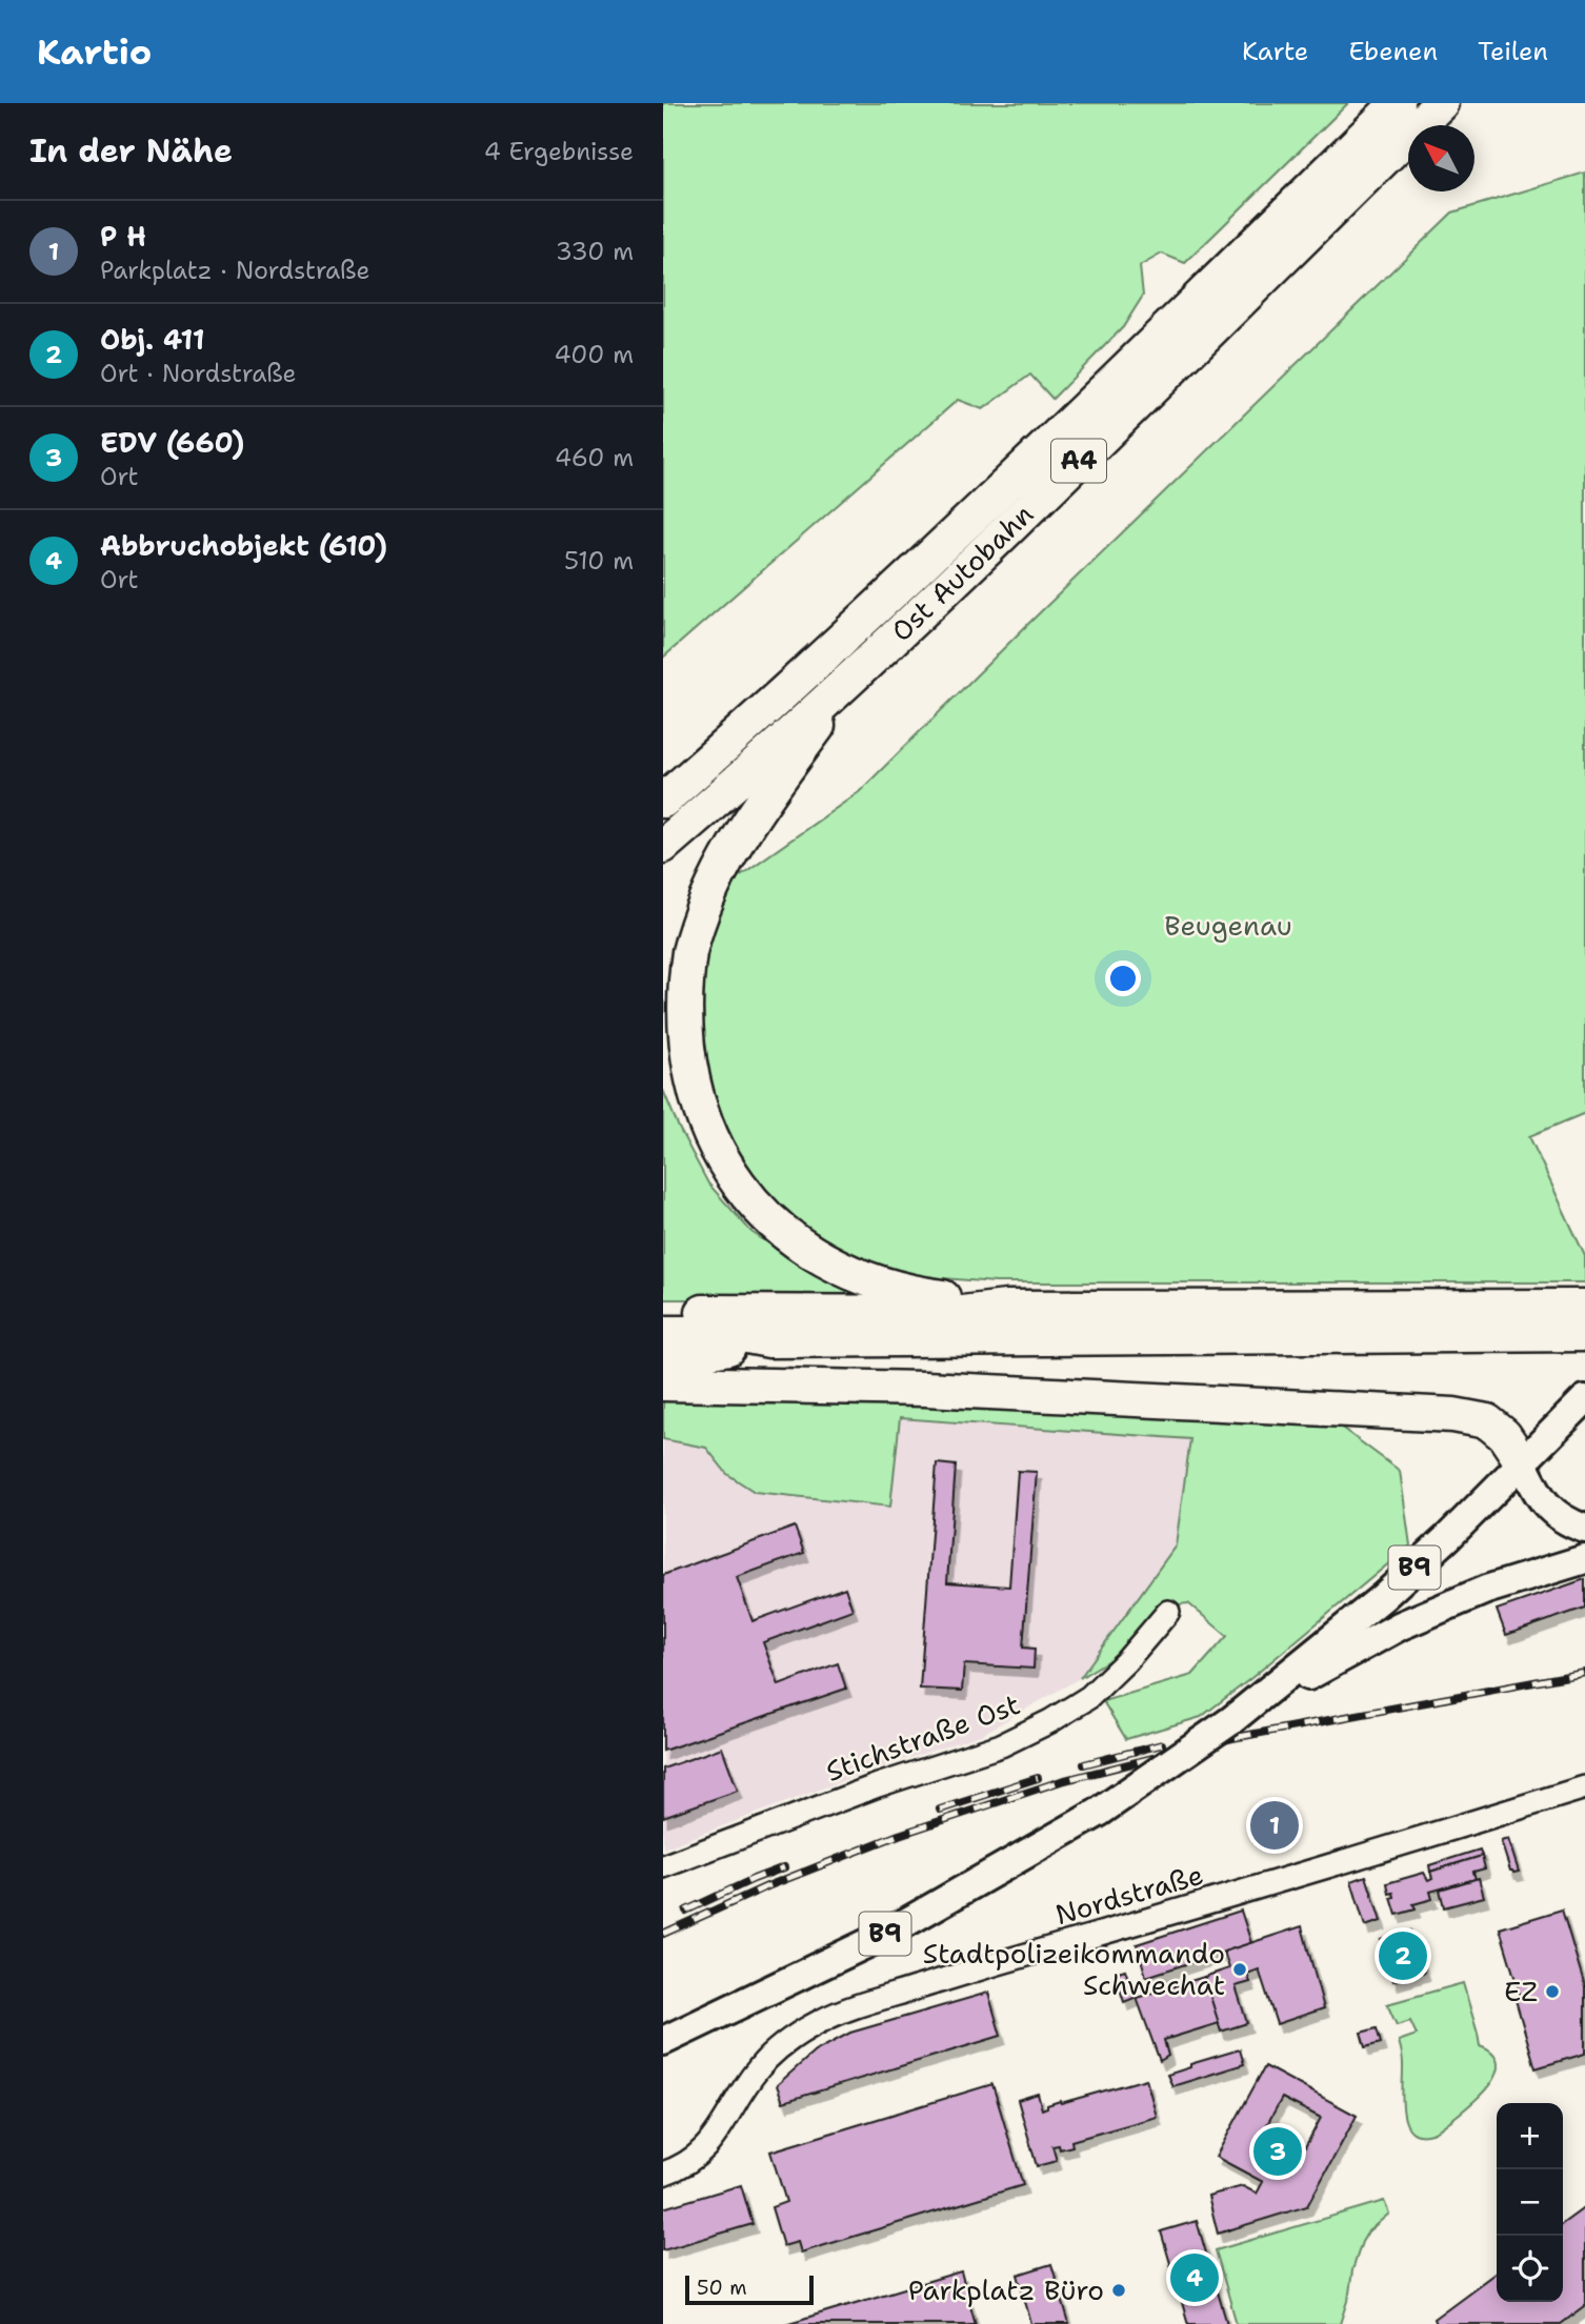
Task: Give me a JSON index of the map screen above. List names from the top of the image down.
{
  "streets": {
    "highway": ["A4", "Ost Autobahn"],
    "main road": ["B9"],
    "street": ["Stichstraße Ost", "Nordstraße"]
  },
  "parks": ["Beugenau"],
  "places": ["Stadtpolizeikommando Schwechat", "EZ", "Parkplatz Büro"],
  "scale_bar": "50 m",
  "north": "top left",
  "page": {
    "header": "Kartio",
    "nav": ["Karte", "Ebenen", "Teilen"],
    "heading": ["In der Nähe", "4 Ergebnisse"],
    "list": [
      {
        "mark": "1",
        "name": "P H",
        "note": "Parkplatz · Nordstraße",
        "value": "330 m"
      },
      {
        "mark": "2",
        "name": "Obj. 411",
        "note": "Ort · Nordstraße",
        "value": "400 m"
      },
      {
        "mark": "3",
        "name": "EDV (660)",
        "note": "Ort",
        "value": "460 m"
      },
      {
        "mark": "4",
        "name": "Abbruchobjekt (610)",
        "note": "Ort",
        "value": "510 m"
      }
    ],
    "pins": [
      "1",
      "2",
      "3",
      "4"
    ],
    "map_buttons": ["+", "−"],
    "scale": "50 m"
  }
}
